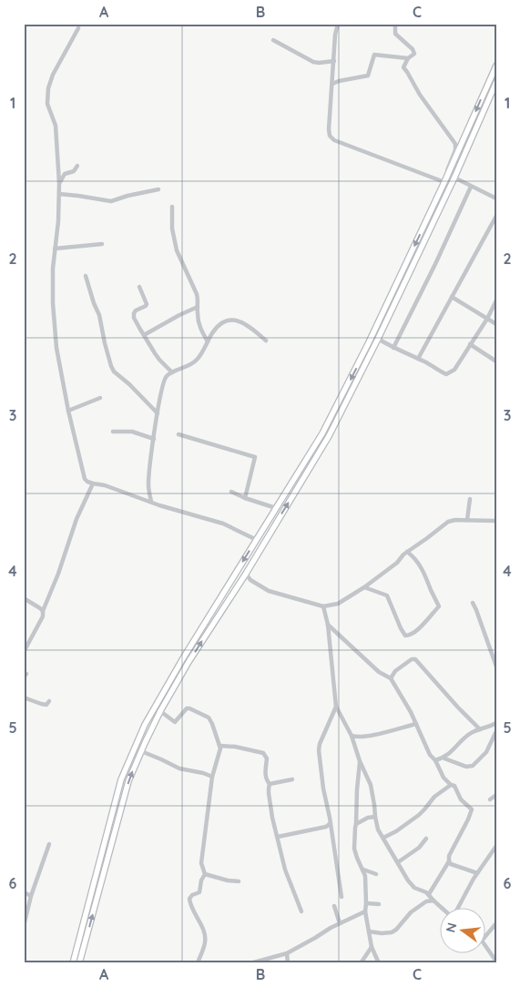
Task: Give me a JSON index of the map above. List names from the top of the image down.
{
  "north": "left",
  "grid": {
    "columns": ["A", "B", "C"],
    "rows": [
      "1",
      "2",
      "3",
      "4",
      "5",
      "6"
    ]
  }
}
